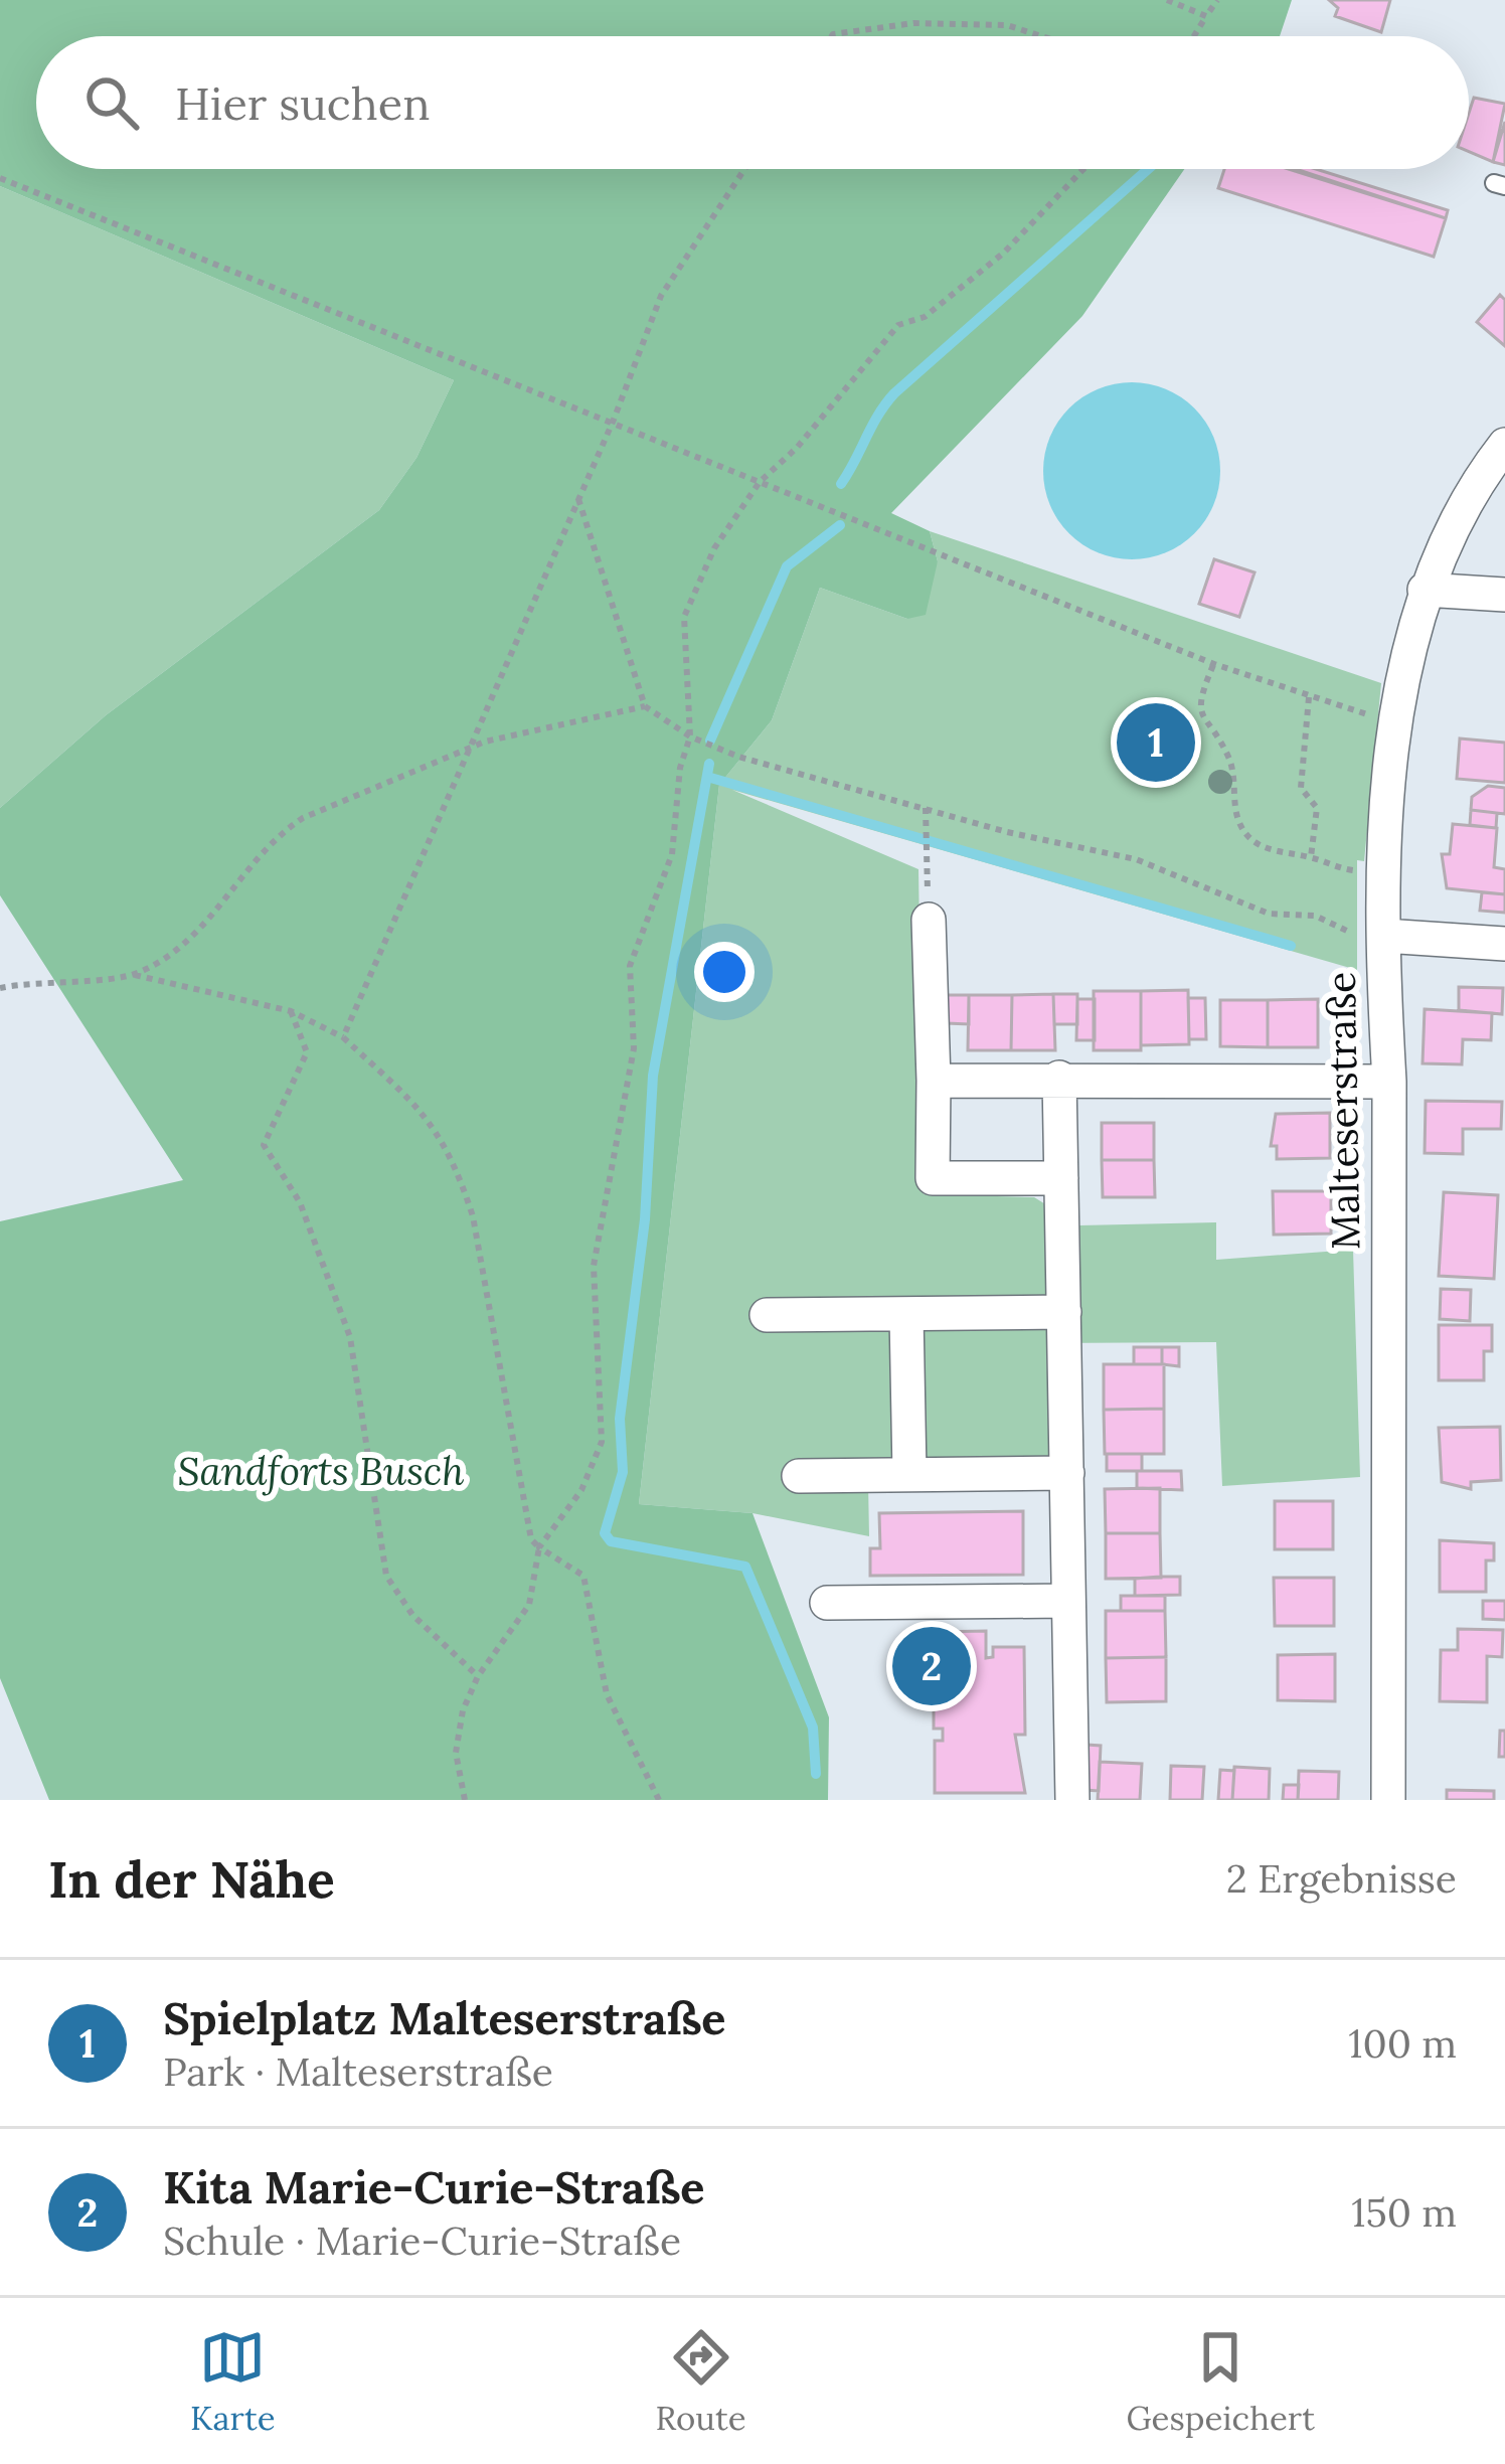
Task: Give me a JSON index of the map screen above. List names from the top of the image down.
{
  "streets": {
    "street": ["Malteserstraße"]
  },
  "parks": ["Sandforts Busch"],
  "page": {
    "search": "Hier suchen",
    "pins": ["1", "2"],
    "heading": ["In der Nähe", "2 Ergebnisse"],
    "list": [
      {
        "mark": "1",
        "name": "Spielplatz Malteserstraße",
        "note": "Park · Malteserstraße",
        "value": "100 m"
      },
      {
        "mark": "2",
        "name": "Kita Marie-Curie-Straße",
        "note": "Schule · Marie-Curie-Straße",
        "value": "150 m"
      }
    ],
    "nav": ["Karte", "Route", "Gespeichert"]
  }
}
